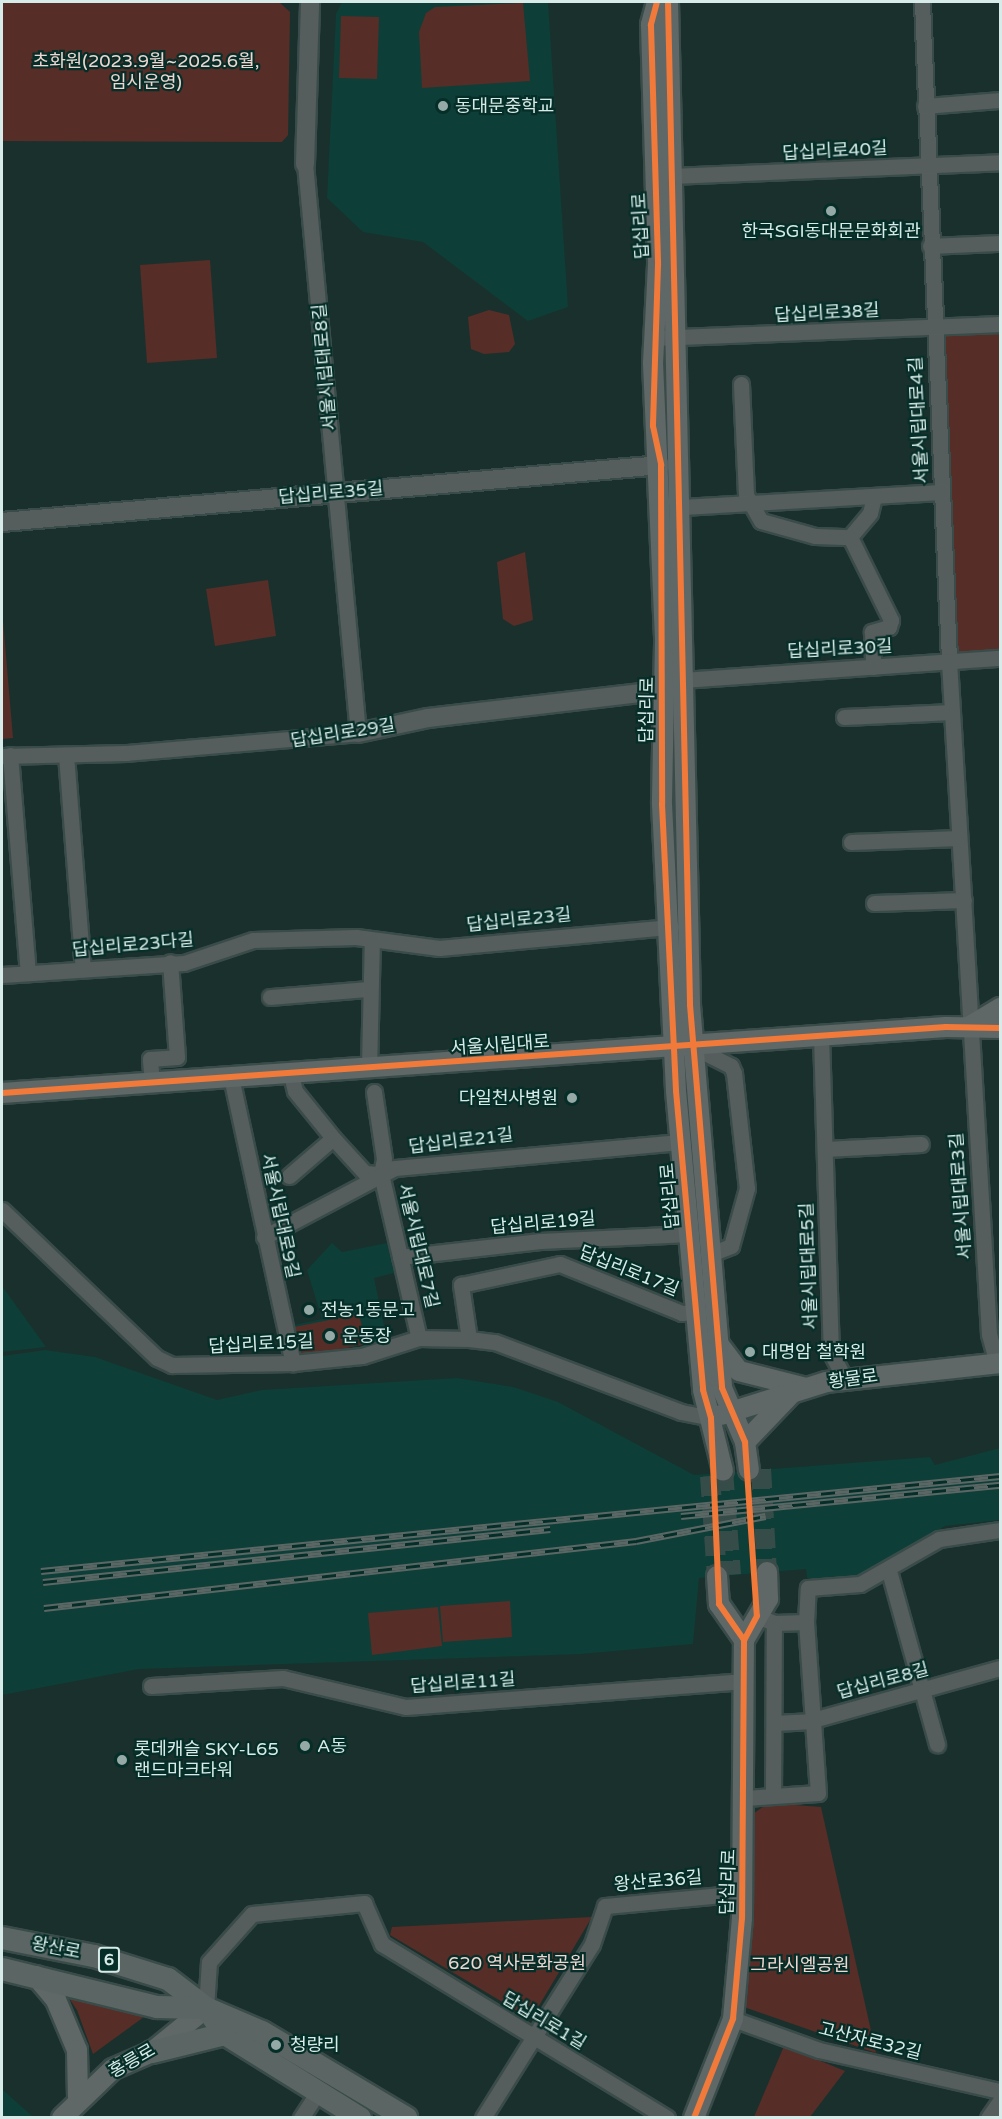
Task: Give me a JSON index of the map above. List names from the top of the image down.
{
  "streets": {
    "main road": [
      "답십리로",
      "서울시립대로",
      "황물로",
      "왕산로",
      "6",
      "홍릉로"
    ],
    "street": [
      "답십리로40길",
      "답십리로38길",
      "서울시립대로8길",
      "서울시립대로4길",
      "답십리로35길",
      "답십리로30길",
      "답십리로29길",
      "답십리로23길",
      "답십리로23다길",
      "답십리로21길",
      "서울시립대로3길",
      "서울시립대로9길",
      "답십리로19길",
      "서울시립대로7길",
      "서울시립대로5길",
      "답십리로17길",
      "답십리로15길",
      "답십리로8길",
      "답십리로11길",
      "왕산로36길",
      "답십리로1길",
      "고산자로32길"
    ]
  },
  "crossings": [
    ["답십리로40길", "답십리로"],
    ["답십리로40길", "서울시립대로4길"],
    ["답십리로", "답십리로38길"],
    ["답십리로", "답십리로35길"],
    ["답십리로", "답십리로30길"],
    ["답십리로", "답십리로29길"],
    ["답십리로", "답십리로23길"],
    ["답십리로", "서울시립대로"],
    ["답십리로", "답십리로21길"],
    ["답십리로", "답십리로19길"],
    ["답십리로", "답십리로17길"],
    ["답십리로", "답십리로15길"],
    ["답십리로", "황물로"],
    ["답십리로", "답십리로11길"],
    ["답십리로", "왕산로36길"],
    ["답십리로", "고산자로32길"],
    ["답십리로38길", "서울시립대로4길"],
    ["서울시립대로8길", "답십리로35길"],
    ["서울시립대로8길", "답십리로29길"],
    ["서울시립대로4길", "답십리로30길"],
    ["서울시립대로4길", "서울시립대로"],
    ["서울시립대로4길", "서울시립대로3길"],
    ["답십리로30길", "답십리로29길"],
    ["답십리로23길", "답십리로23다길"],
    ["서울시립대로", "서울시립대로3길"],
    ["서울시립대로", "서울시립대로9길"],
    ["서울시립대로", "서울시립대로5길"],
    ["답십리로21길", "서울시립대로7길"],
    ["서울시립대로3길", "황물로"],
    ["서울시립대로9길", "답십리로15길"],
    ["답십리로19길", "서울시립대로7길"],
    ["서울시립대로7길", "답십리로15길"],
    ["서울시립대로5길", "황물로"],
    ["답십리로17길", "답십리로15길"],
    ["답십리로15길", "황물로"],
    ["왕산로36길", "답십리로1길"],
    ["왕산로", "답십리로1길"],
    ["왕산로", "홍릉로"],
    ["답십리로1길", "홍릉로"]
  ],
  "parks": ["초화원(2023.9월~2025.6월, 임시운영)", "620 역사문화공원", "그라시엘공원"],
  "places": [
    "동대문중학교",
    "한국SGI동대문문화회관",
    "다일천사병원",
    "전농1동문고",
    "운동장",
    "대명암 철학원",
    "A동",
    "롯데캐슬 SKY-L65 랜드마크타워",
    "청량리"
  ]
}
